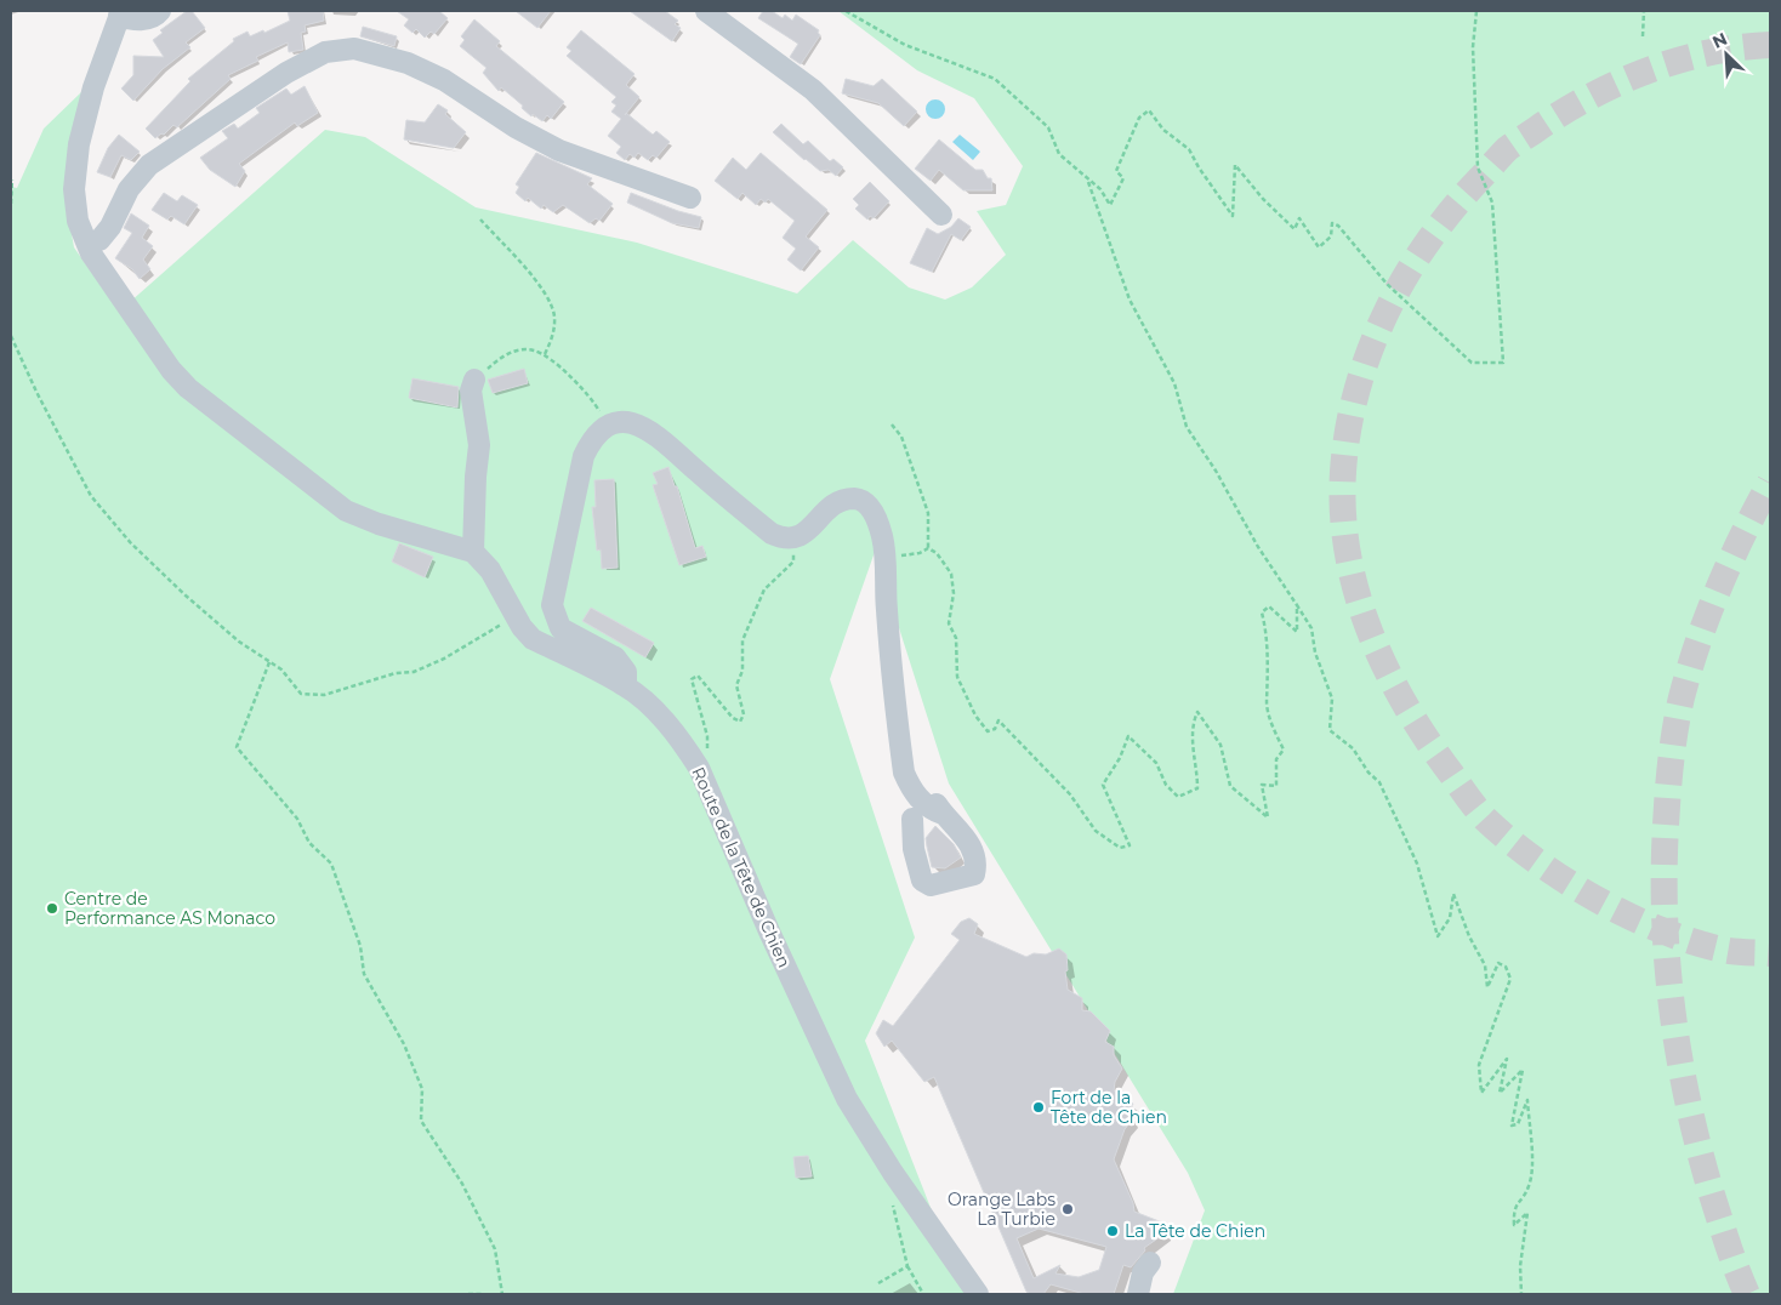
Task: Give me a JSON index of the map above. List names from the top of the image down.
{
  "streets": {
    "street": ["Route de la Tête de Chien"]
  },
  "places": [
    "Centre de Performance AS Monaco",
    "Fort de la Tête de Chien",
    "Orange Labs La Turbie",
    "La Tête de Chien"
  ],
  "north": "top left"
}
